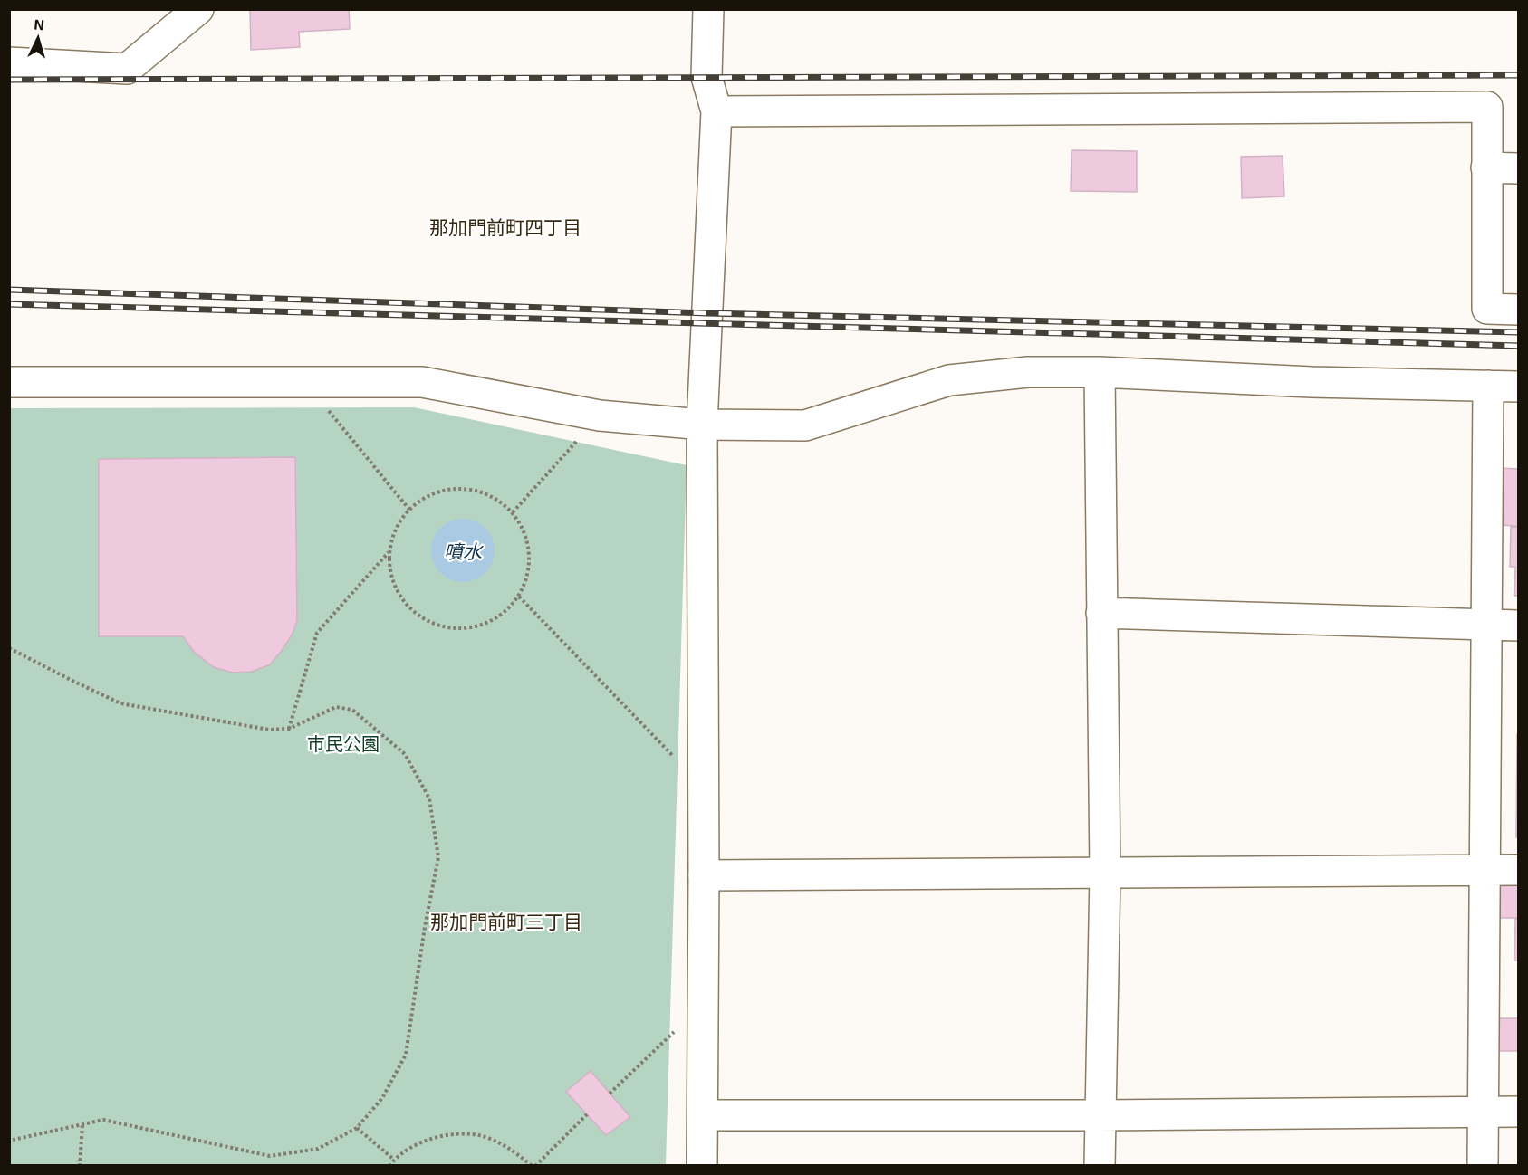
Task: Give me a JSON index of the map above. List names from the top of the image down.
{
  "districts": ["那加門前町四丁目", "那加門前町三丁目"],
  "water": ["噴水"],
  "parks": ["市民公園"],
  "north": "top"
}
